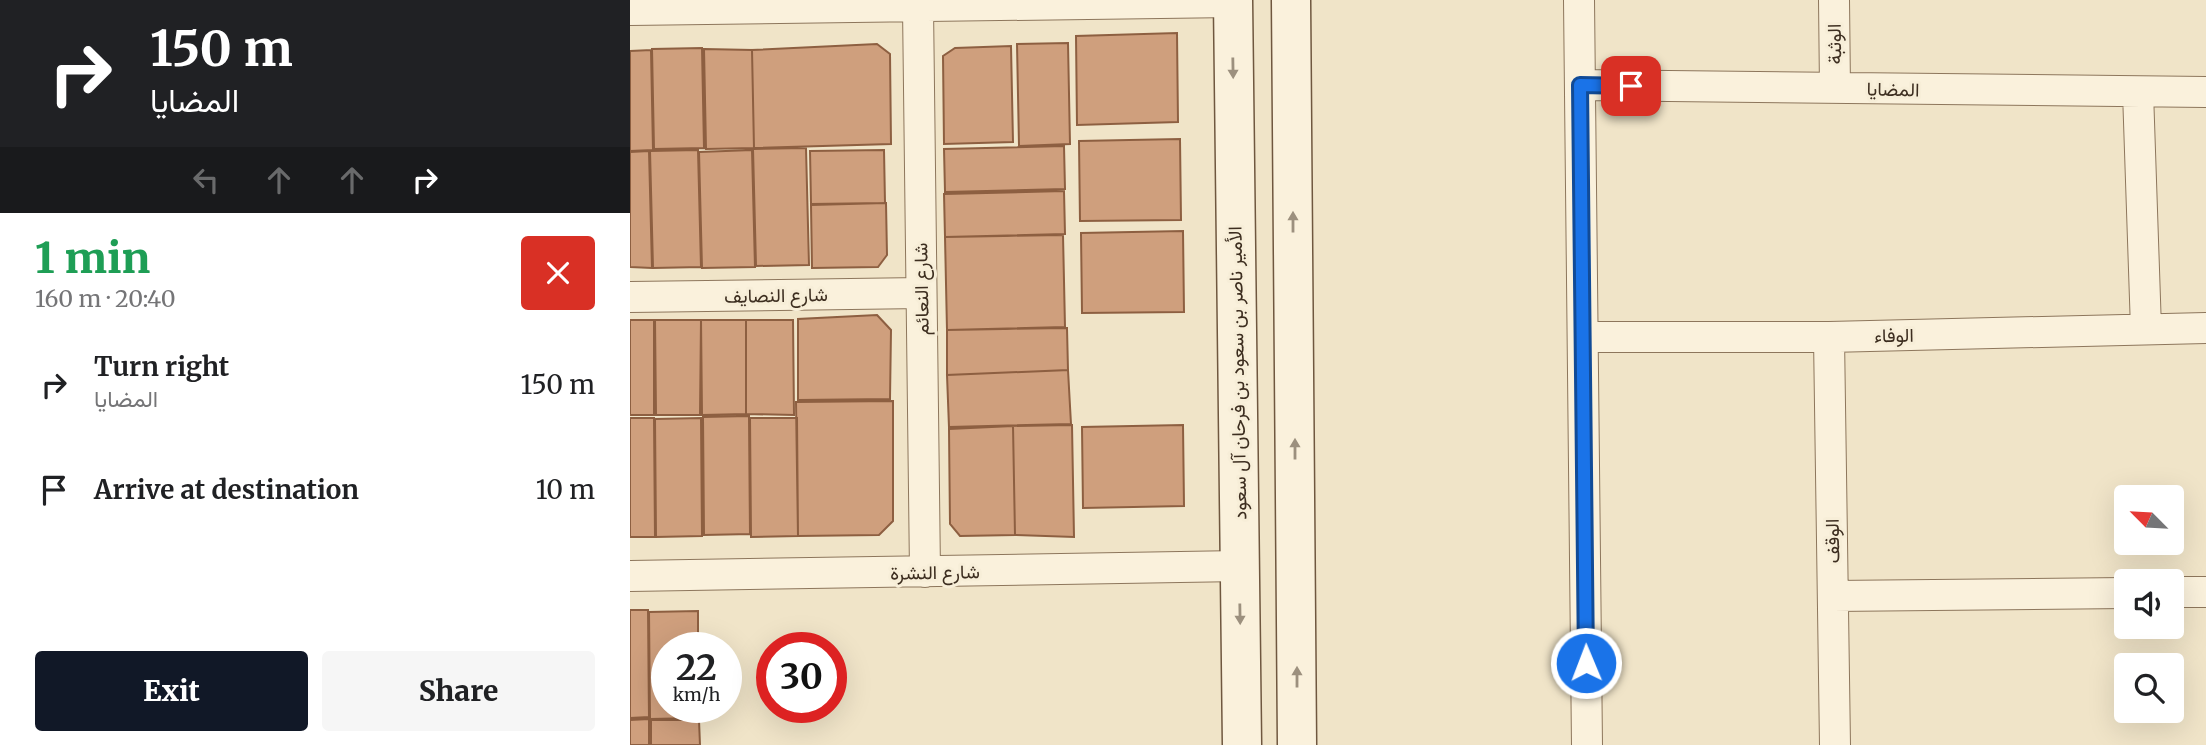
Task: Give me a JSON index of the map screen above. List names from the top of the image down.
{
  "streets": {
    "street": [
      "الوثبة",
      "المضايا",
      "شارع النعائم",
      "شارع النصايف",
      "الوفاء",
      "الأمير ناصر بن سعود بن فرحان آل سعود",
      "الوقف",
      "شارع النشرة"
    ]
  },
  "crossings": [
    ["الوثبة", "المضايا"],
    ["شارع النعائم", "شارع النصايف"],
    ["شارع النعائم", "شارع النشرة"],
    ["الوفاء", "الوقف"],
    ["الأمير ناصر بن سعود بن فرحان آل سعود", "شارع النشرة"]
  ],
  "north": "top left",
  "page": {
    "turn": ["150 m", "المضايا"],
    "heading": ["1 min", "160 m · 20:40"],
    "list": [
      {
        "name": "Turn right",
        "note": "المضايا",
        "value": "150 m"
      },
      {
        "name": "Arrive at destination",
        "value": "10 m"
      }
    ],
    "speed": "22 km/h",
    "limit": "30",
    "buttons": ["Exit", "Share"]
  }
}
